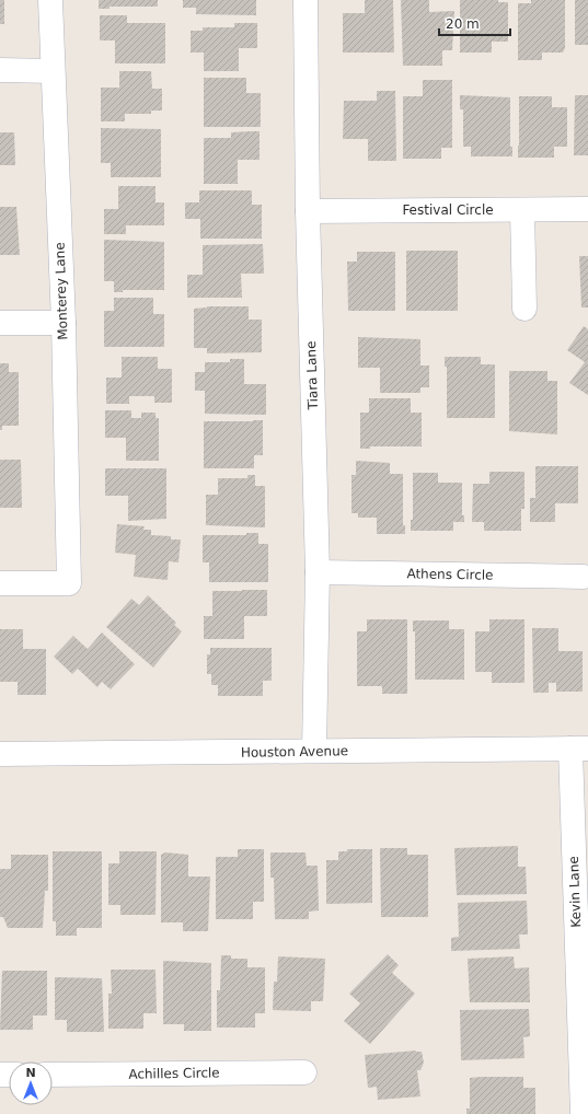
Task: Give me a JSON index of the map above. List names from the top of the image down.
{
  "streets": {
    "street": [
      "Festival Circle",
      "Monterey Lane",
      "Tiara Lane",
      "Athens Circle",
      "Houston Avenue",
      "Kevin Lane",
      "Achilles Circle"
    ]
  },
  "crossings": [
    ["Festival Circle", "Tiara Lane"],
    ["Tiara Lane", "Athens Circle"],
    ["Tiara Lane", "Houston Avenue"],
    ["Houston Avenue", "Kevin Lane"]
  ],
  "scale_bar": "20 m",
  "north": "top"
}
